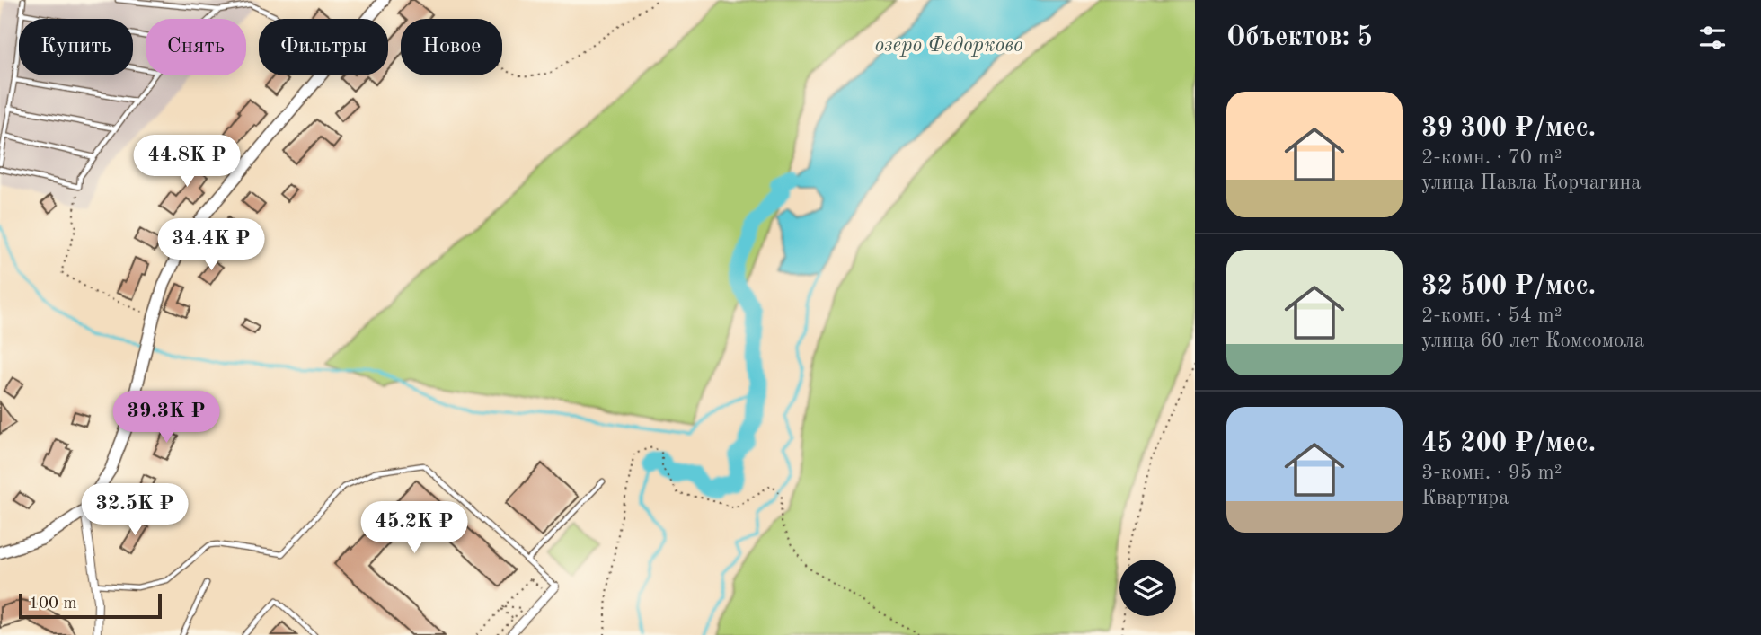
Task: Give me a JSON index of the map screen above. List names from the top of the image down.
{
  "water": ["озеро Федорково"],
  "scale_bar": "100 m",
  "page": {
    "heading": "Объектов: 5",
    "chip": [
      "Купить",
      "Снять",
      "Фильтры",
      "Новое"
    ],
    "list": [
      {
        "name": "39 300 ₽/мес.",
        "note": "2-комн. · 70 m² · улица Павла Корчагина"
      },
      {
        "name": "32 500 ₽/мес.",
        "note": "2-комн. · 54 m² · улица 60 лет Комсомола"
      },
      {
        "name": "45 200 ₽/мес.",
        "note": "3-комн. · 95 m² · Квартира"
      }
    ],
    "price": [
      "44.8K ₽",
      "34.4K ₽",
      "39.3K ₽",
      "32.5K ₽",
      "45.2K ₽"
    ],
    "scale": "100 m"
  }
}
